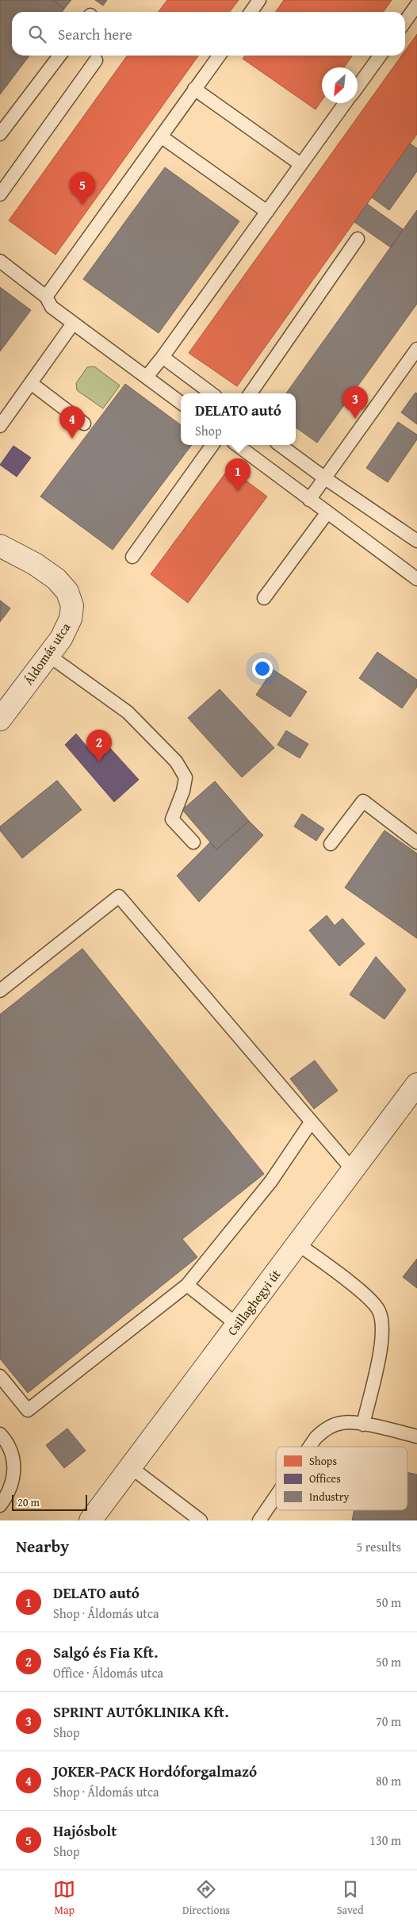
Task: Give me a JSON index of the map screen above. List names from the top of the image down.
{
  "streets": {
    "street": ["Áldomás utca", "Csillaghegyi út"]
  },
  "legend": ["Shops", "Offices", "Industry"],
  "scale_bar": "20 m",
  "north": "bottom left",
  "page": {
    "search": "Search here",
    "pins": [
      "5",
      "3",
      "4",
      "1",
      "2"
    ],
    "popup": ["DELATO autó", "Shop"],
    "scale": "20 m",
    "heading": ["Nearby", "5 results"],
    "list": [
      {
        "mark": "1",
        "name": "DELATO autó",
        "note": "Shop · Áldomás utca",
        "value": "50 m"
      },
      {
        "mark": "2",
        "name": "Salgó és Fia Kft.",
        "note": "Office · Áldomás utca",
        "value": "50 m"
      },
      {
        "mark": "3",
        "name": "SPRINT AUTÓKLINIKA Kft.",
        "note": "Shop",
        "value": "70 m"
      },
      {
        "mark": "4",
        "name": "JOKER-PACK Hordóforgalmazó",
        "note": "Shop · Áldomás utca",
        "value": "80 m"
      },
      {
        "mark": "5",
        "name": "Hajósbolt",
        "note": "Shop",
        "value": "130 m"
      }
    ],
    "nav": ["Map", "Directions", "Saved"]
  }
}
